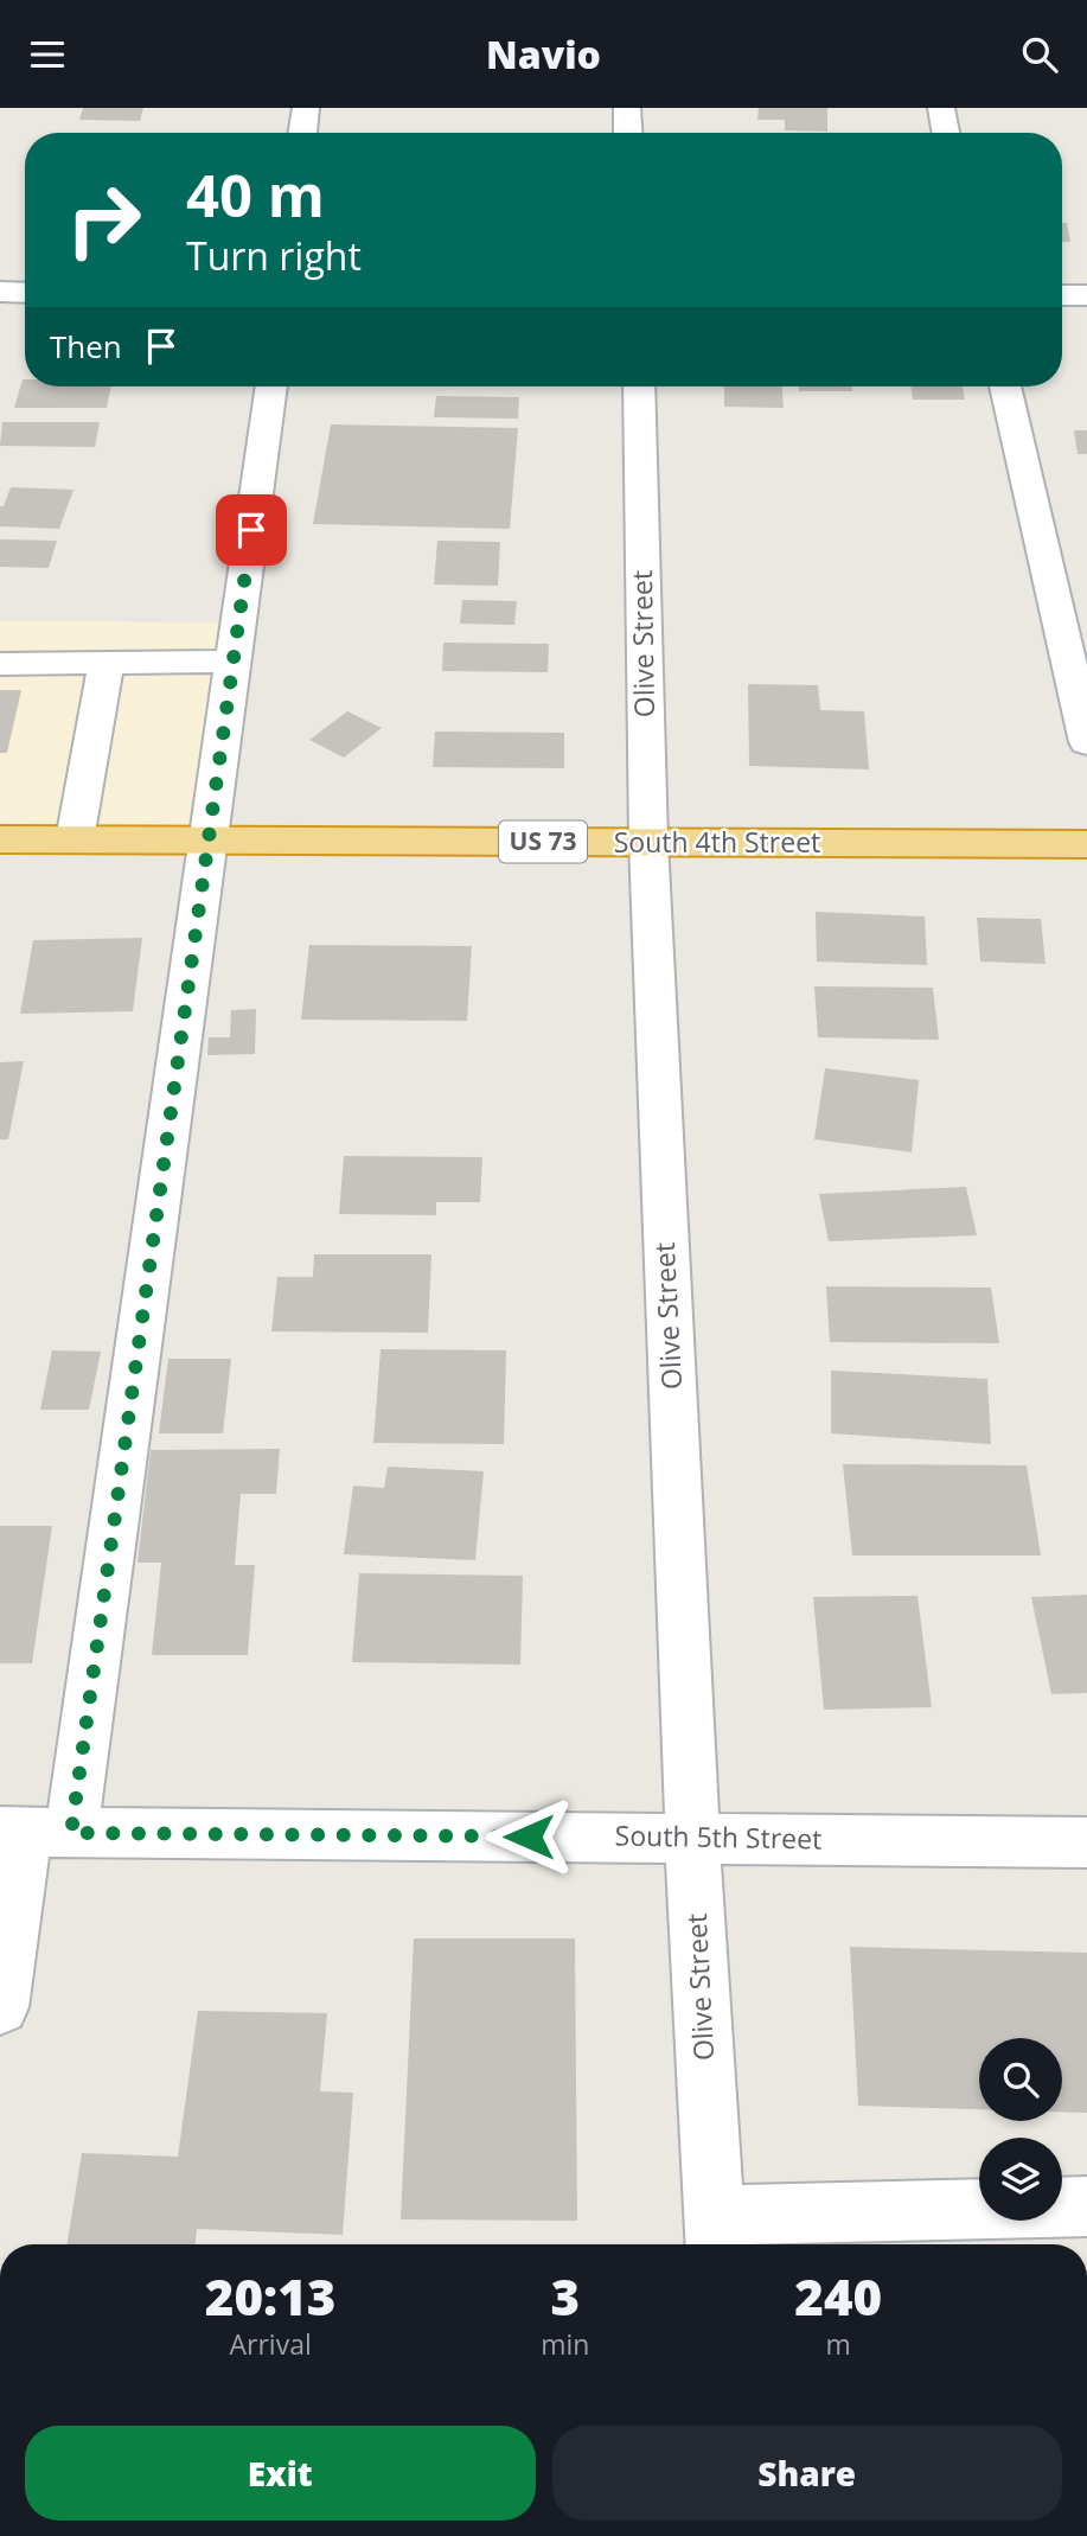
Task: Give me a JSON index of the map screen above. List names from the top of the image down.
{
  "streets": {
    "highway": ["US 73", "South 4th Street"],
    "street": ["Olive Street", "South 5th Street"]
  },
  "crossings": [
    ["Olive Street", "South 4th Street"],
    ["Olive Street", "South 5th Street"]
  ],
  "page": {
    "header": "Navio",
    "turn": ["40 m", "Turn right"],
    "then": "Then",
    "eta": [
      "20:13",
      "Arrival",
      "3",
      "min",
      "240",
      "m"
    ],
    "buttons": ["Exit", "Share"]
  }
}
